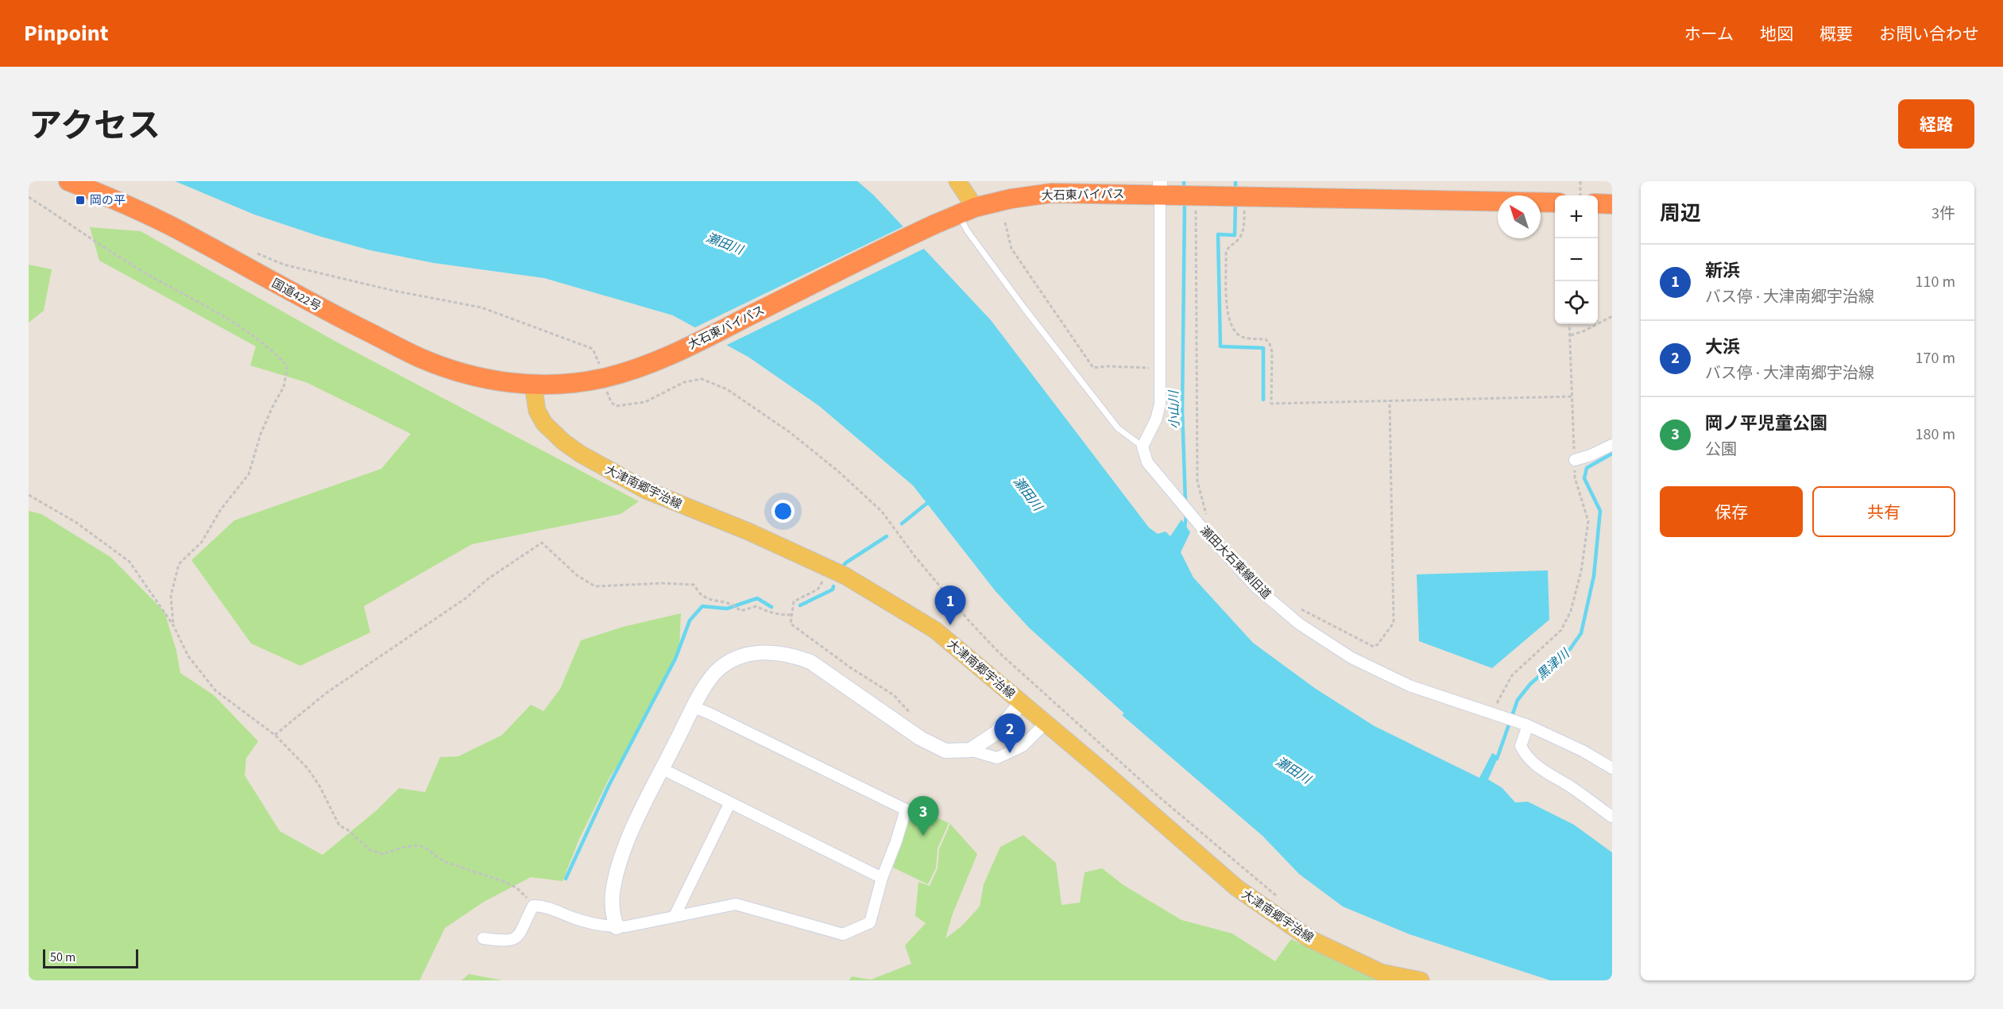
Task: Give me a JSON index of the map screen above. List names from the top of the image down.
{
  "streets": {
    "highway": ["大石東バイパス", "国道422号"],
    "main road": ["大津南郷宇治線"],
    "street": ["瀬田大石東線旧道"]
  },
  "crossings": [
    ["大石東バイパス", "国道422号"],
    ["大石東バイパス", "大津南郷宇治線"],
    ["国道422号", "大津南郷宇治線"]
  ],
  "water": ["瀬田川", "小山川", "黒津川"],
  "places": {
    "transit": ["岡の平"]
  },
  "scale_bar": "50 m",
  "north": "top left",
  "page": {
    "header": "Pinpoint",
    "nav": [
      "ホーム",
      "地図",
      "概要",
      "お問い合わせ"
    ],
    "title": "アクセス",
    "buttons": [
      "経路",
      ["保存", "共有"]
    ],
    "heading": ["周辺", "3件"],
    "map_buttons": ["+", "−"],
    "list": [
      {
        "mark": "1",
        "name": "新浜",
        "note": "バス停 · 大津南郷宇治線",
        "value": "110 m"
      },
      {
        "mark": "2",
        "name": "大浜",
        "note": "バス停 · 大津南郷宇治線",
        "value": "170 m"
      },
      {
        "mark": "3",
        "name": "岡ノ平児童公園",
        "note": "公園",
        "value": "180 m"
      }
    ],
    "pins": ["1", "2", "3"],
    "scale": "50 m"
  }
}
